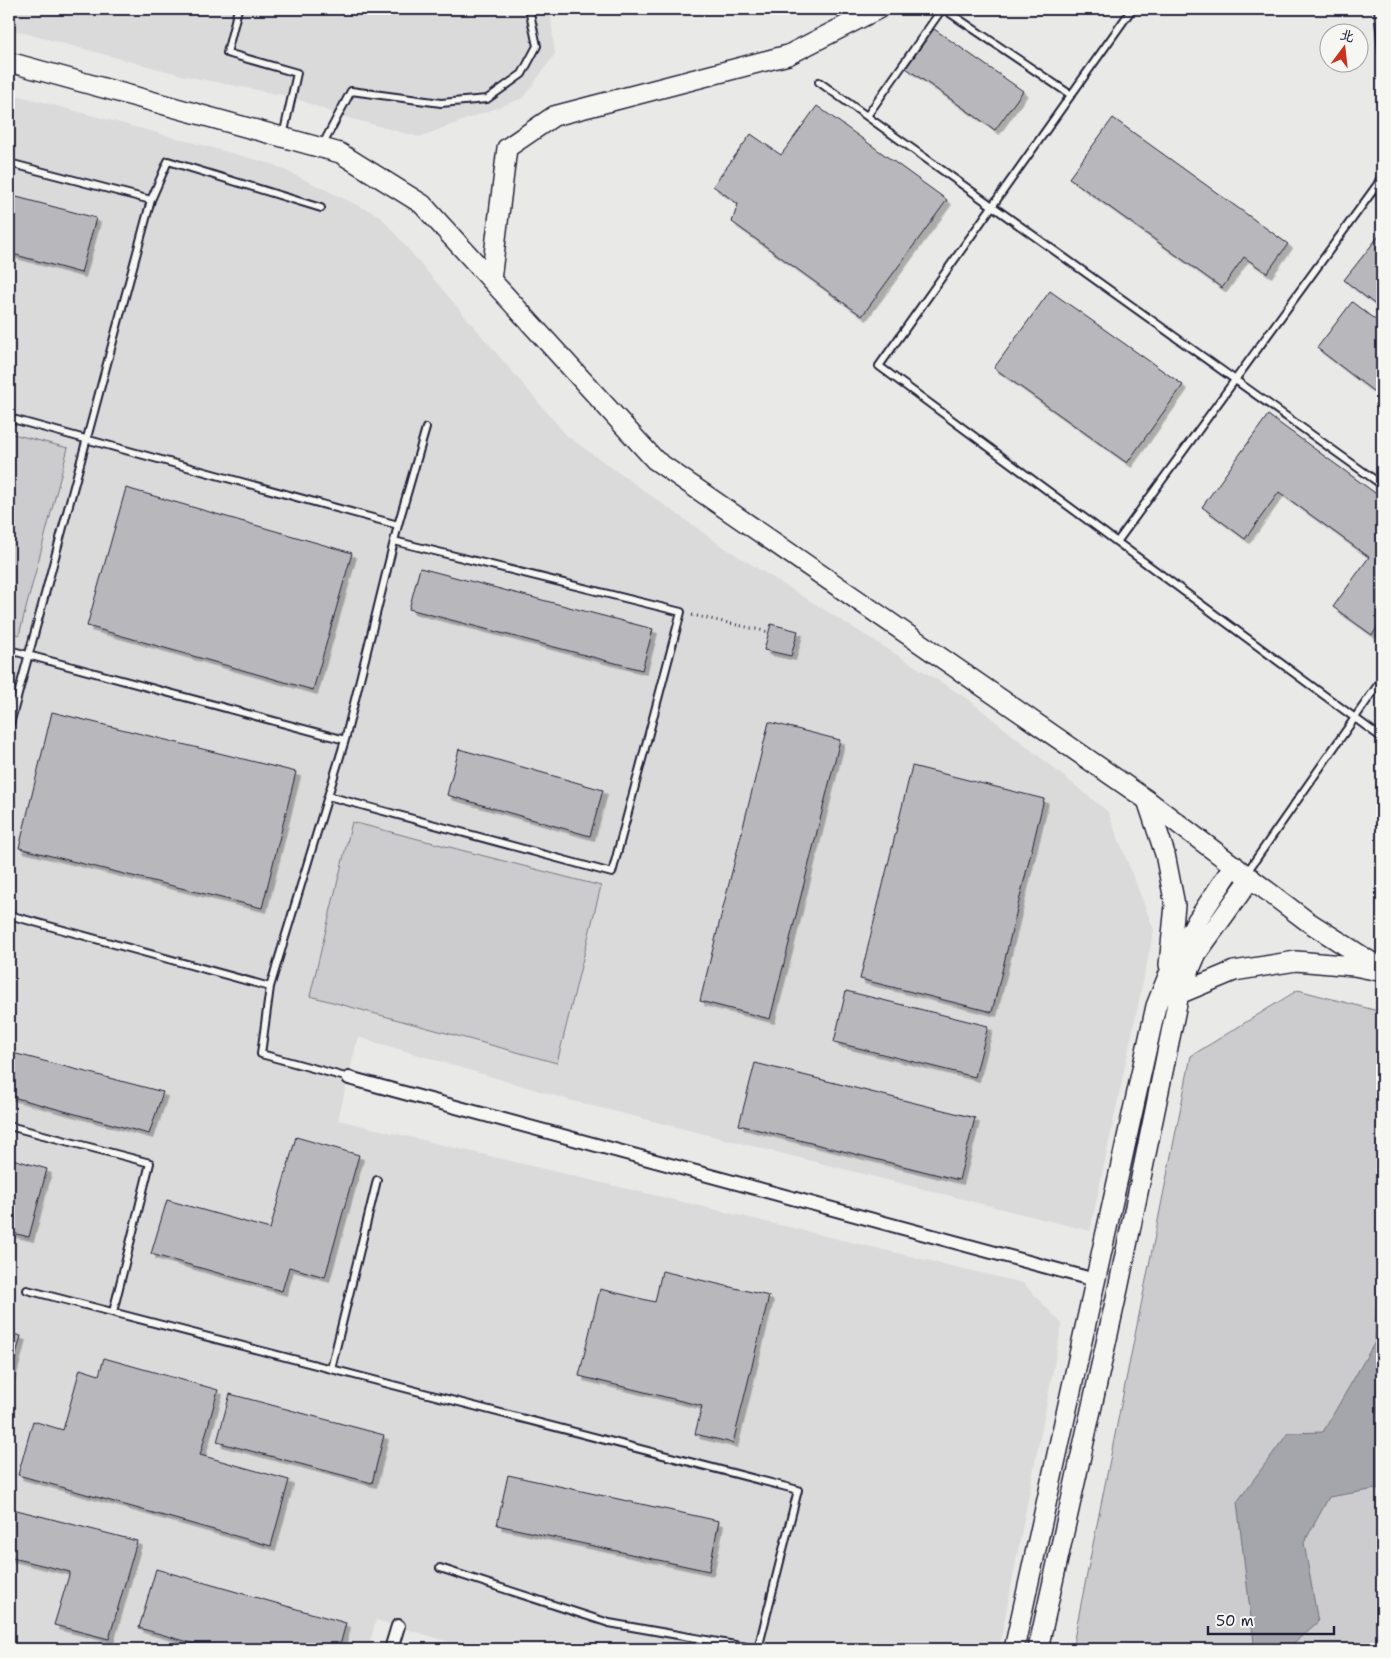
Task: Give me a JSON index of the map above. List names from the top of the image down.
{
  "scale_bar": "50 m",
  "north": "top"
}
